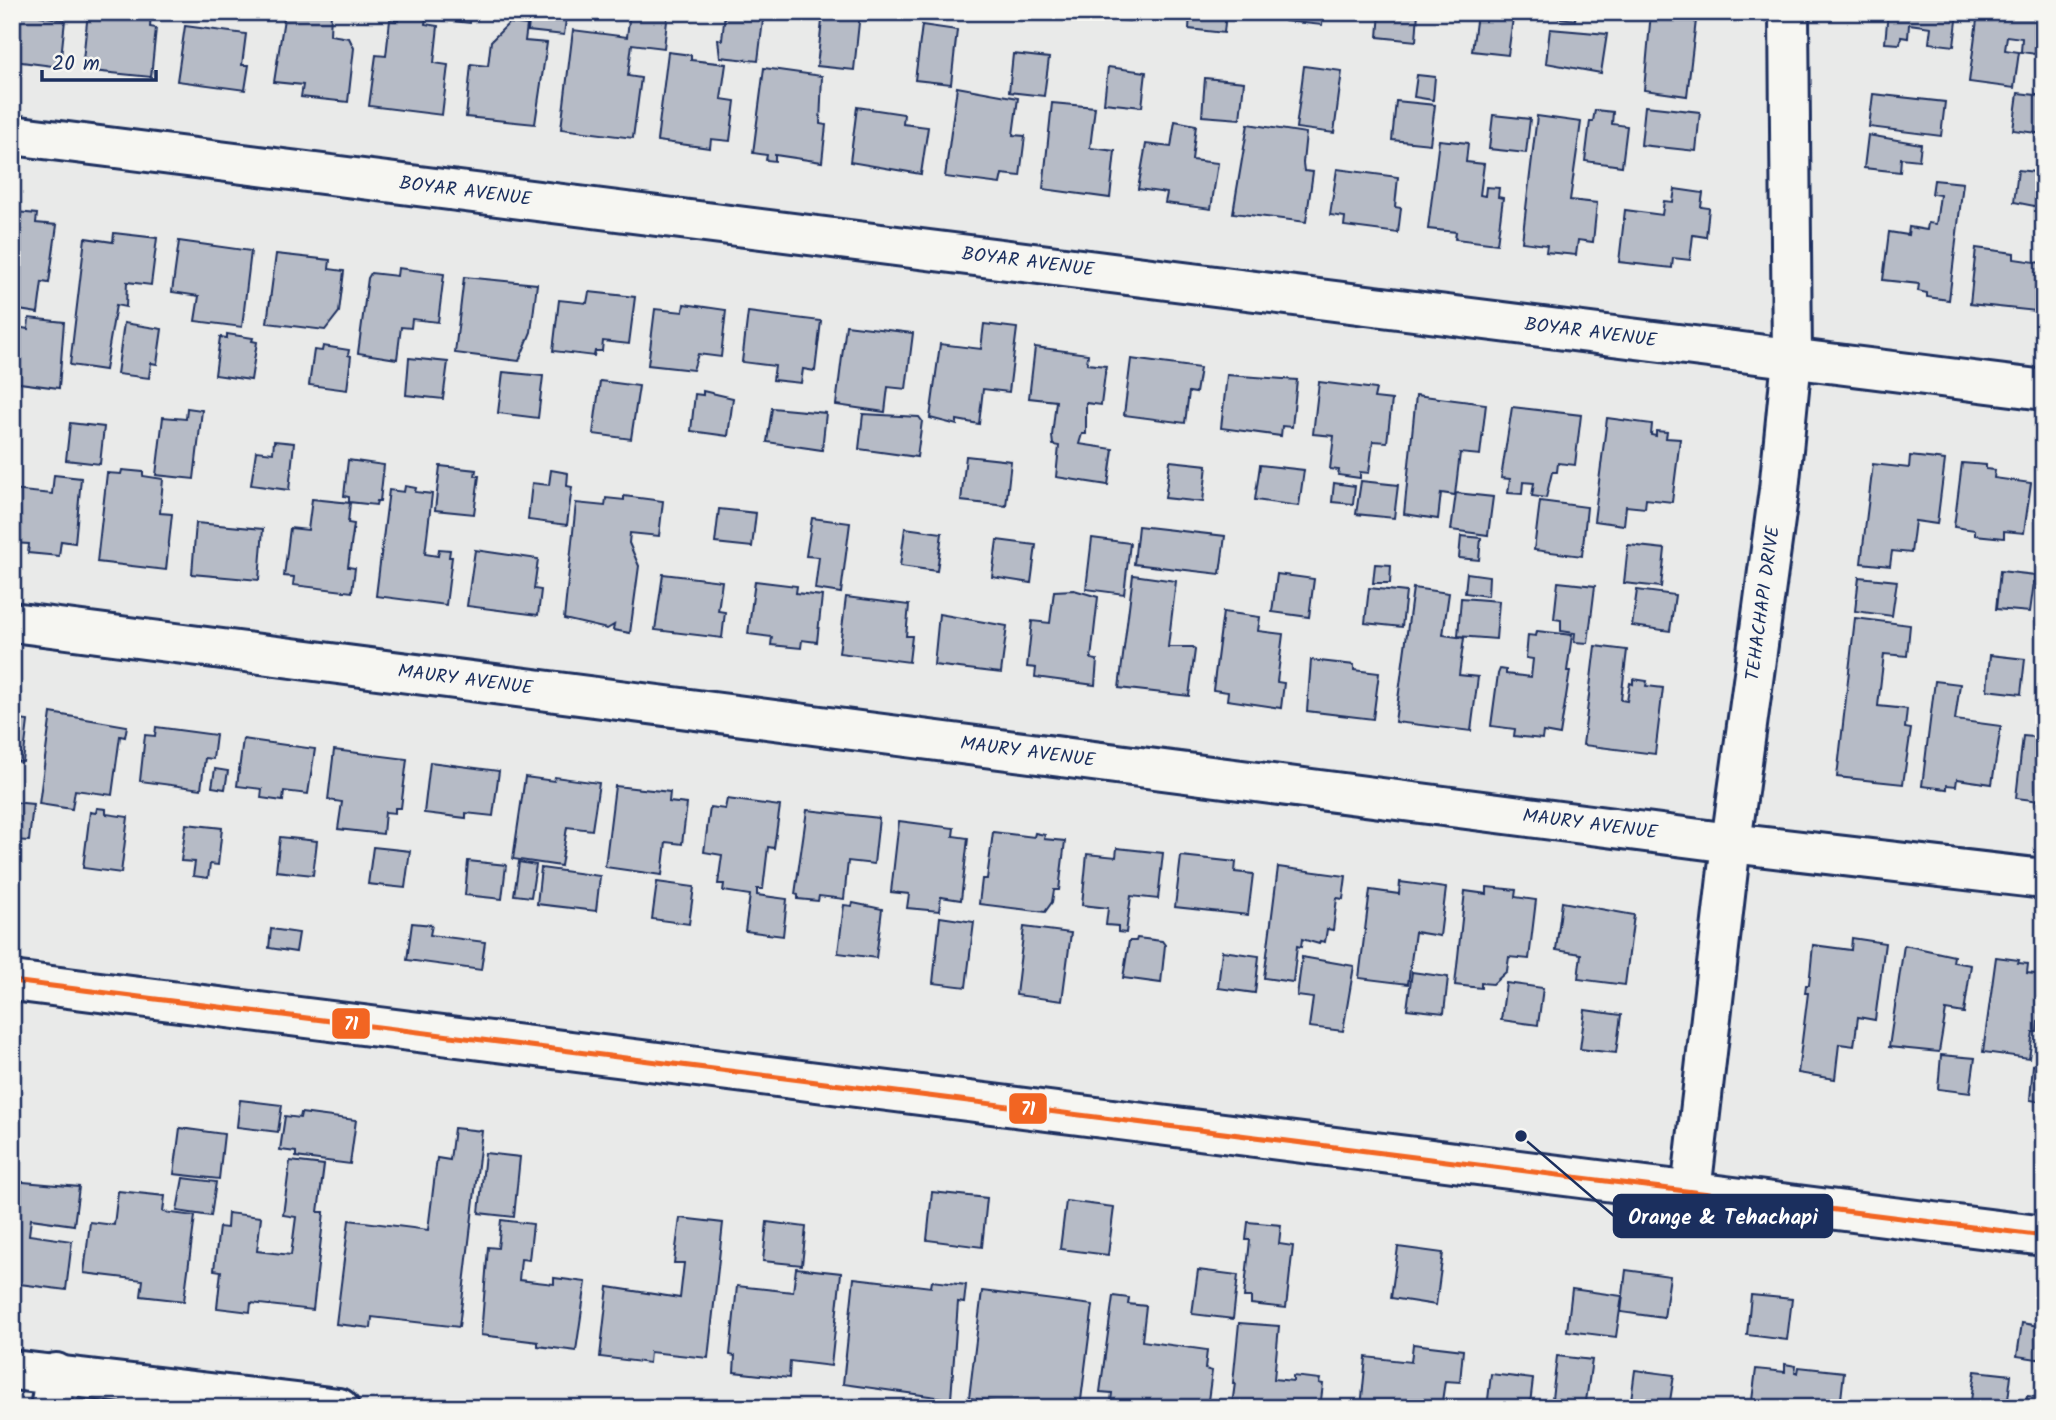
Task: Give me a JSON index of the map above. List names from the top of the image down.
{
  "streets": {
    "street": ["BOYAR AVENUE", "TEHACHAPI DRIVE", "MAURY AVENUE"]
  },
  "crossings": [
    ["BOYAR AVENUE", "TEHACHAPI DRIVE"],
    ["TEHACHAPI DRIVE", "MAURY AVENUE"]
  ],
  "places": ["Orange & Tehachapi"],
  "lines": ["transit line 71"],
  "scale_bar": "20 m"
}
